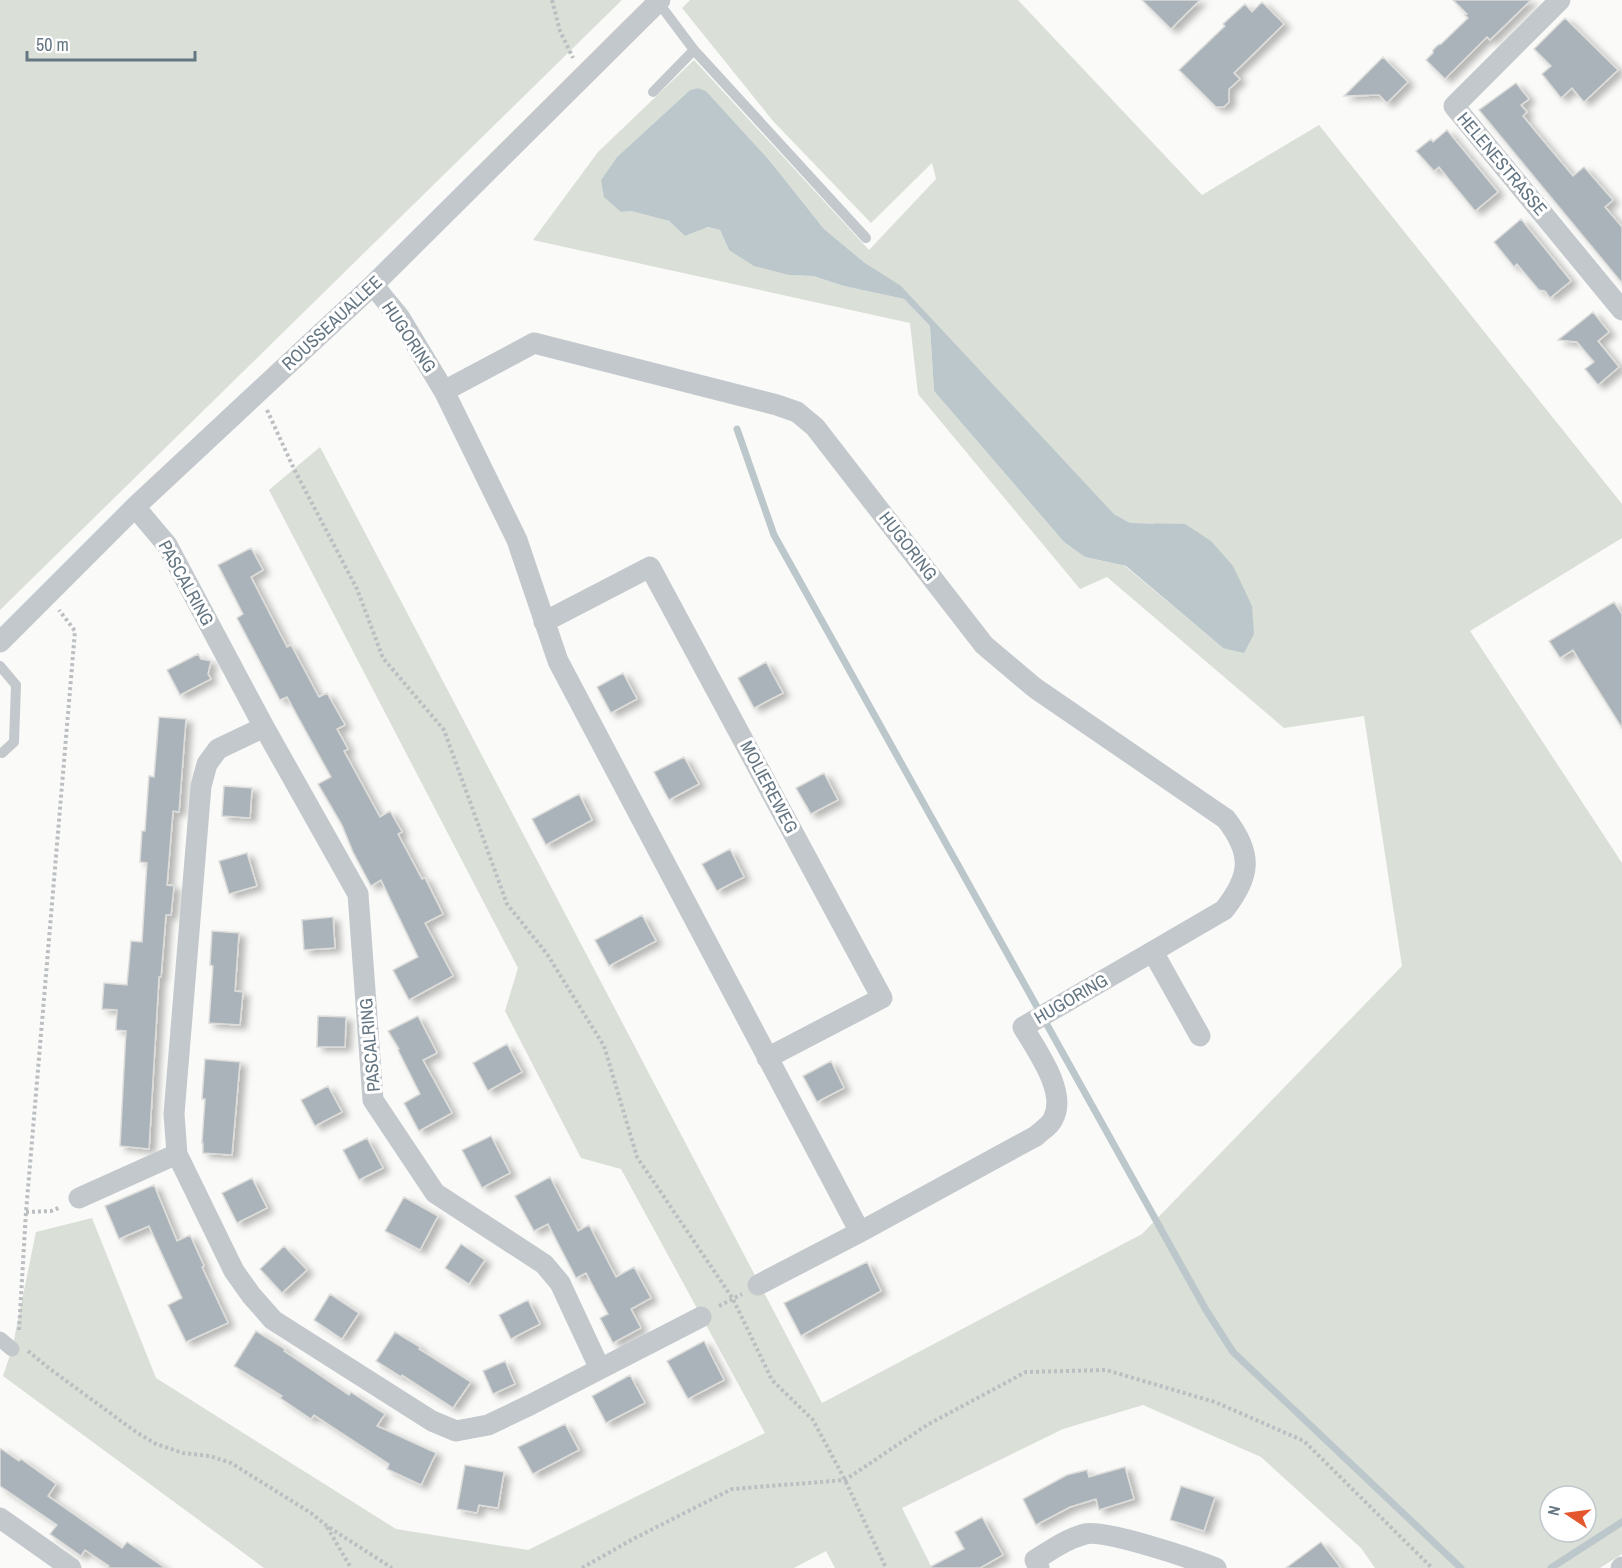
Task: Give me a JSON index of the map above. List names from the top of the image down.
{
  "streets": {
    "street": [
      "HELENESTRASSE",
      "ROUSSEAUALLEE",
      "HUGORING",
      "PASCALRING",
      "MOLIEREWEG"
    ]
  },
  "crossings": [
    ["ROUSSEAUALLEE", "HUGORING"],
    ["ROUSSEAUALLEE", "PASCALRING"],
    ["HUGORING", "MOLIEREWEG"]
  ],
  "scale_bar": "50 m",
  "north": "left"
}
